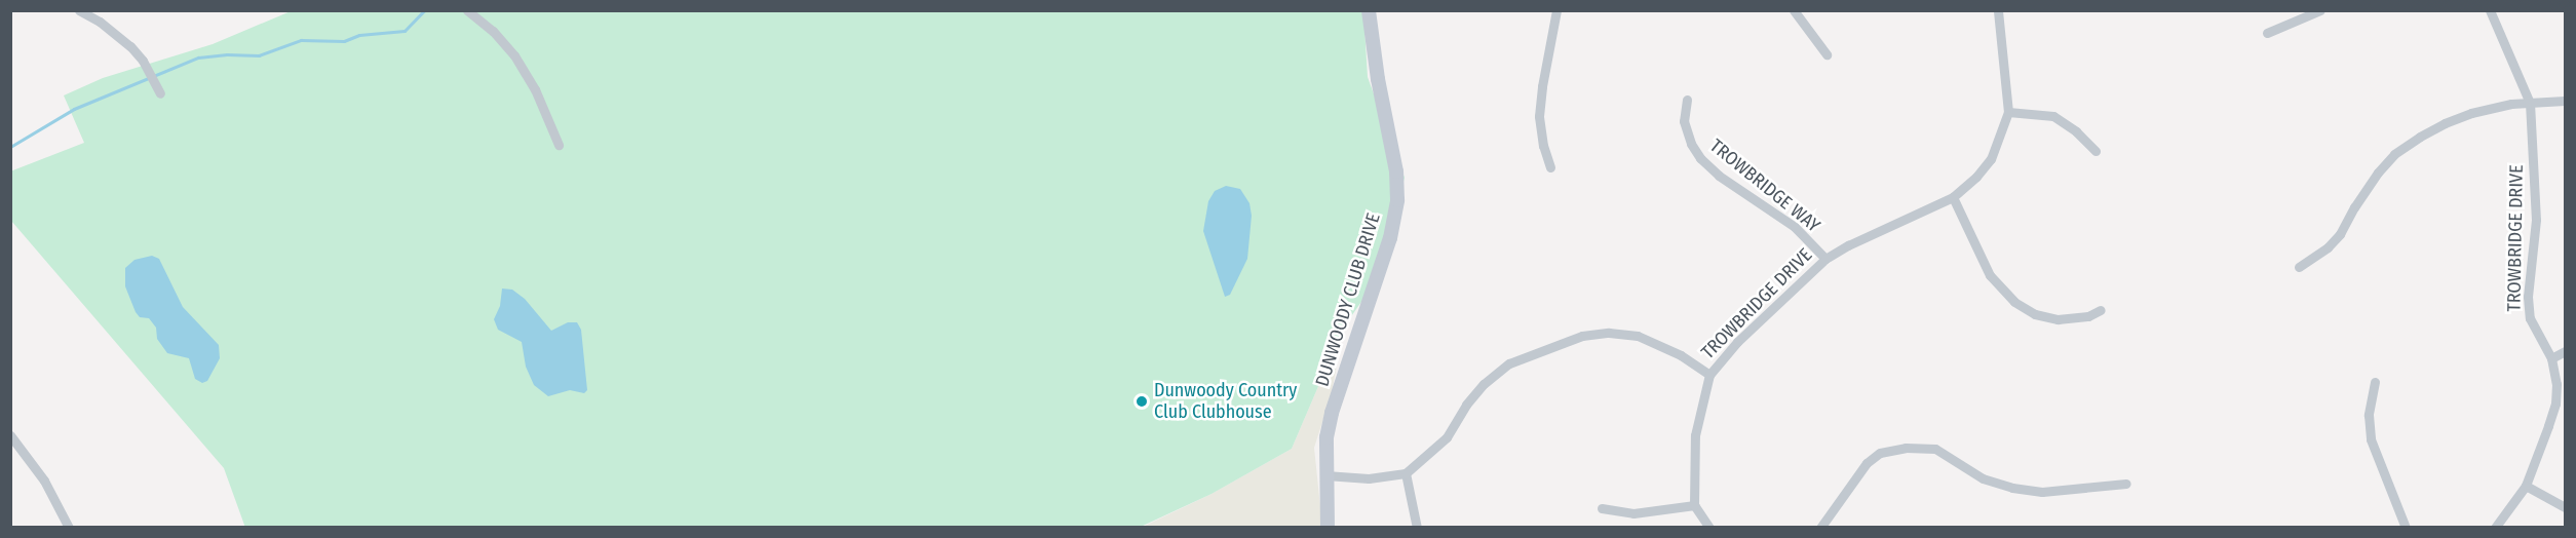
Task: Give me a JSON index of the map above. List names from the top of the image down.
{
  "streets": {
    "street": ["TROWBRIDGE WAY", "TROWBRIDGE DRIVE", "DUNWOODY CLUB DRIVE"]
  },
  "crossings": [
    ["TROWBRIDGE WAY", "TROWBRIDGE DRIVE"]
  ],
  "places": ["Dunwoody Country Club Clubhouse"]
}
